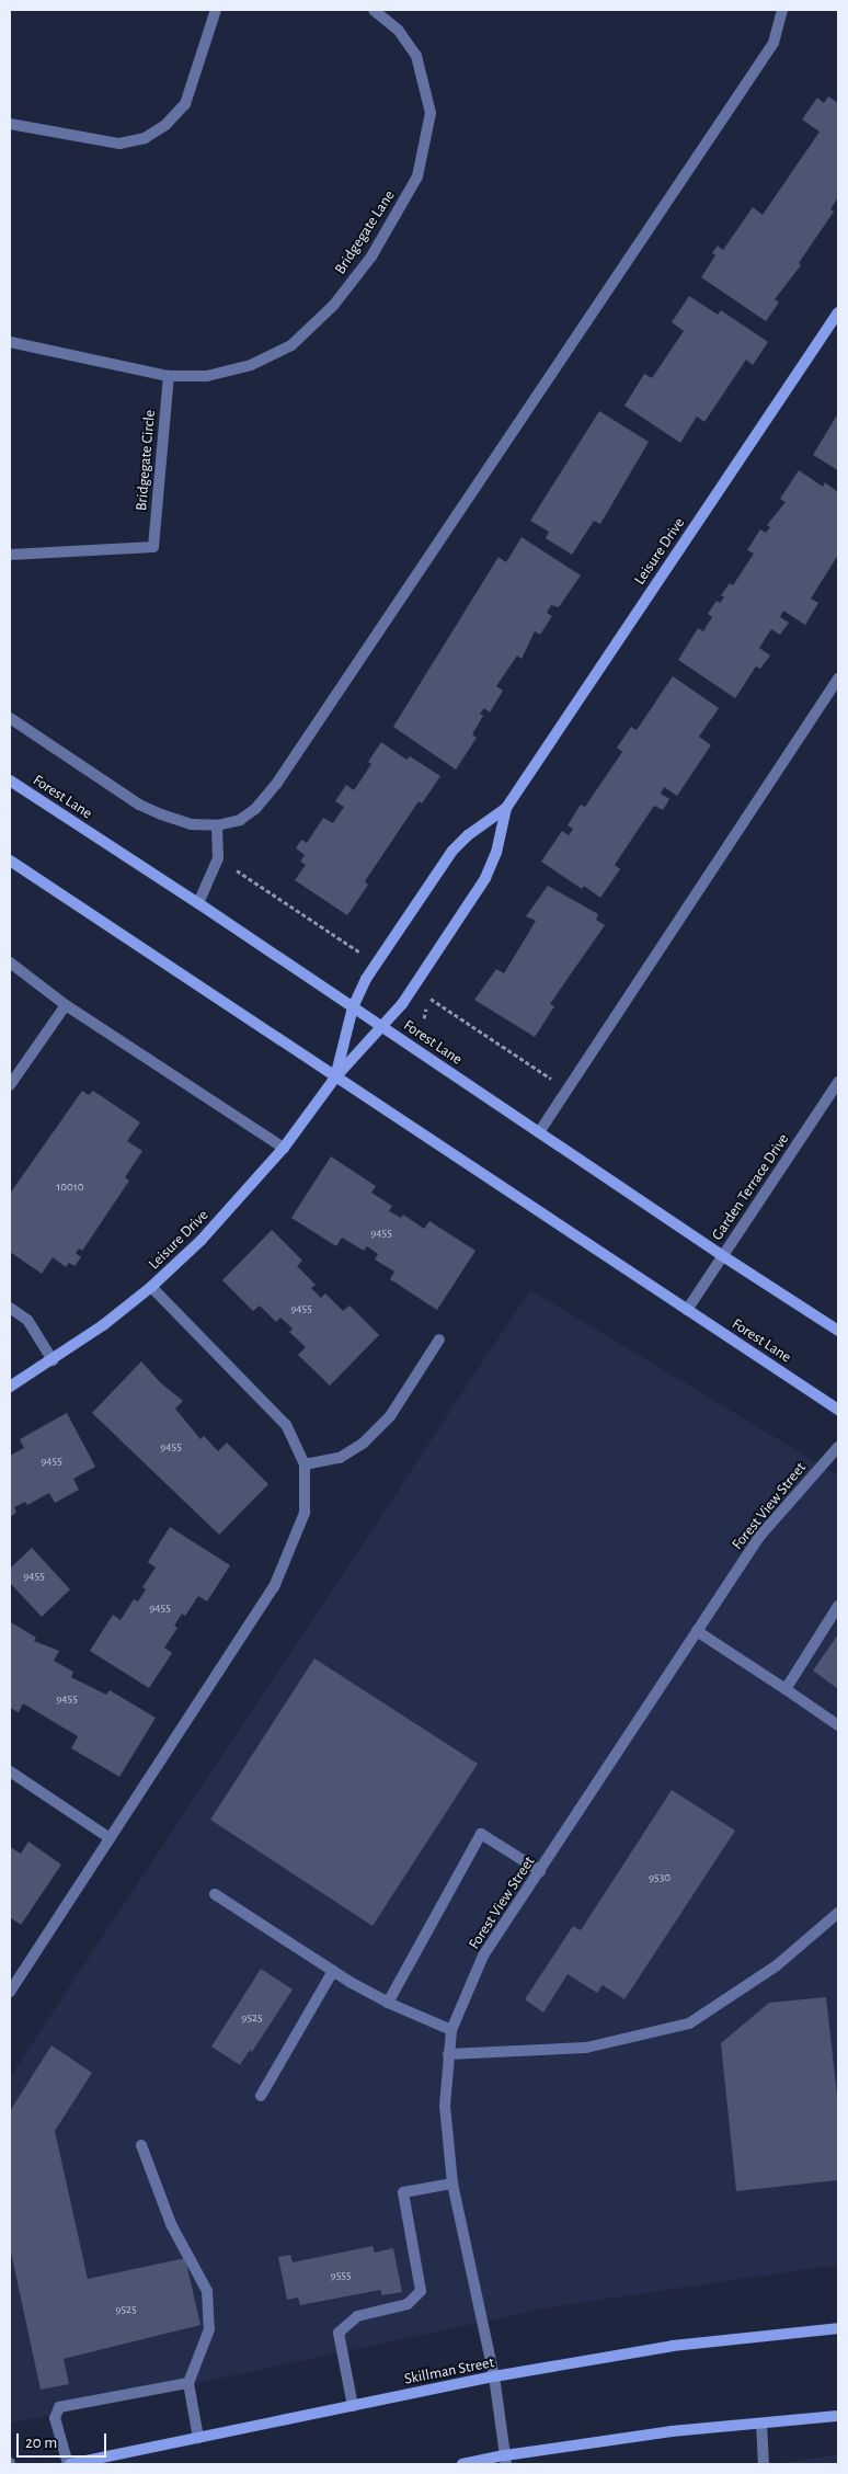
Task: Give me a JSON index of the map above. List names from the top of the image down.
{
  "streets": {
    "main road": ["Leisure Drive", "Forest Lane", "Skillman Street"],
    "street": [
      "Bridgegate Lane",
      "Bridgegate Circle",
      "Garden Terrace Drive",
      "Forest View Street"
    ]
  },
  "crossings": [
    ["Bridgegate Lane", "Bridgegate Circle"],
    ["Leisure Drive", "Forest Lane"],
    ["Forest Lane", "Garden Terrace Drive"],
    ["Forest View Street", "Skillman Street"]
  ],
  "house_numbers": [
    "10010",
    "9455",
    "9455",
    "9455",
    "9455",
    "9455",
    "9455",
    "9455",
    "9530",
    "9525",
    "9555",
    "9525"
  ],
  "scale_bar": "20 m"
}
